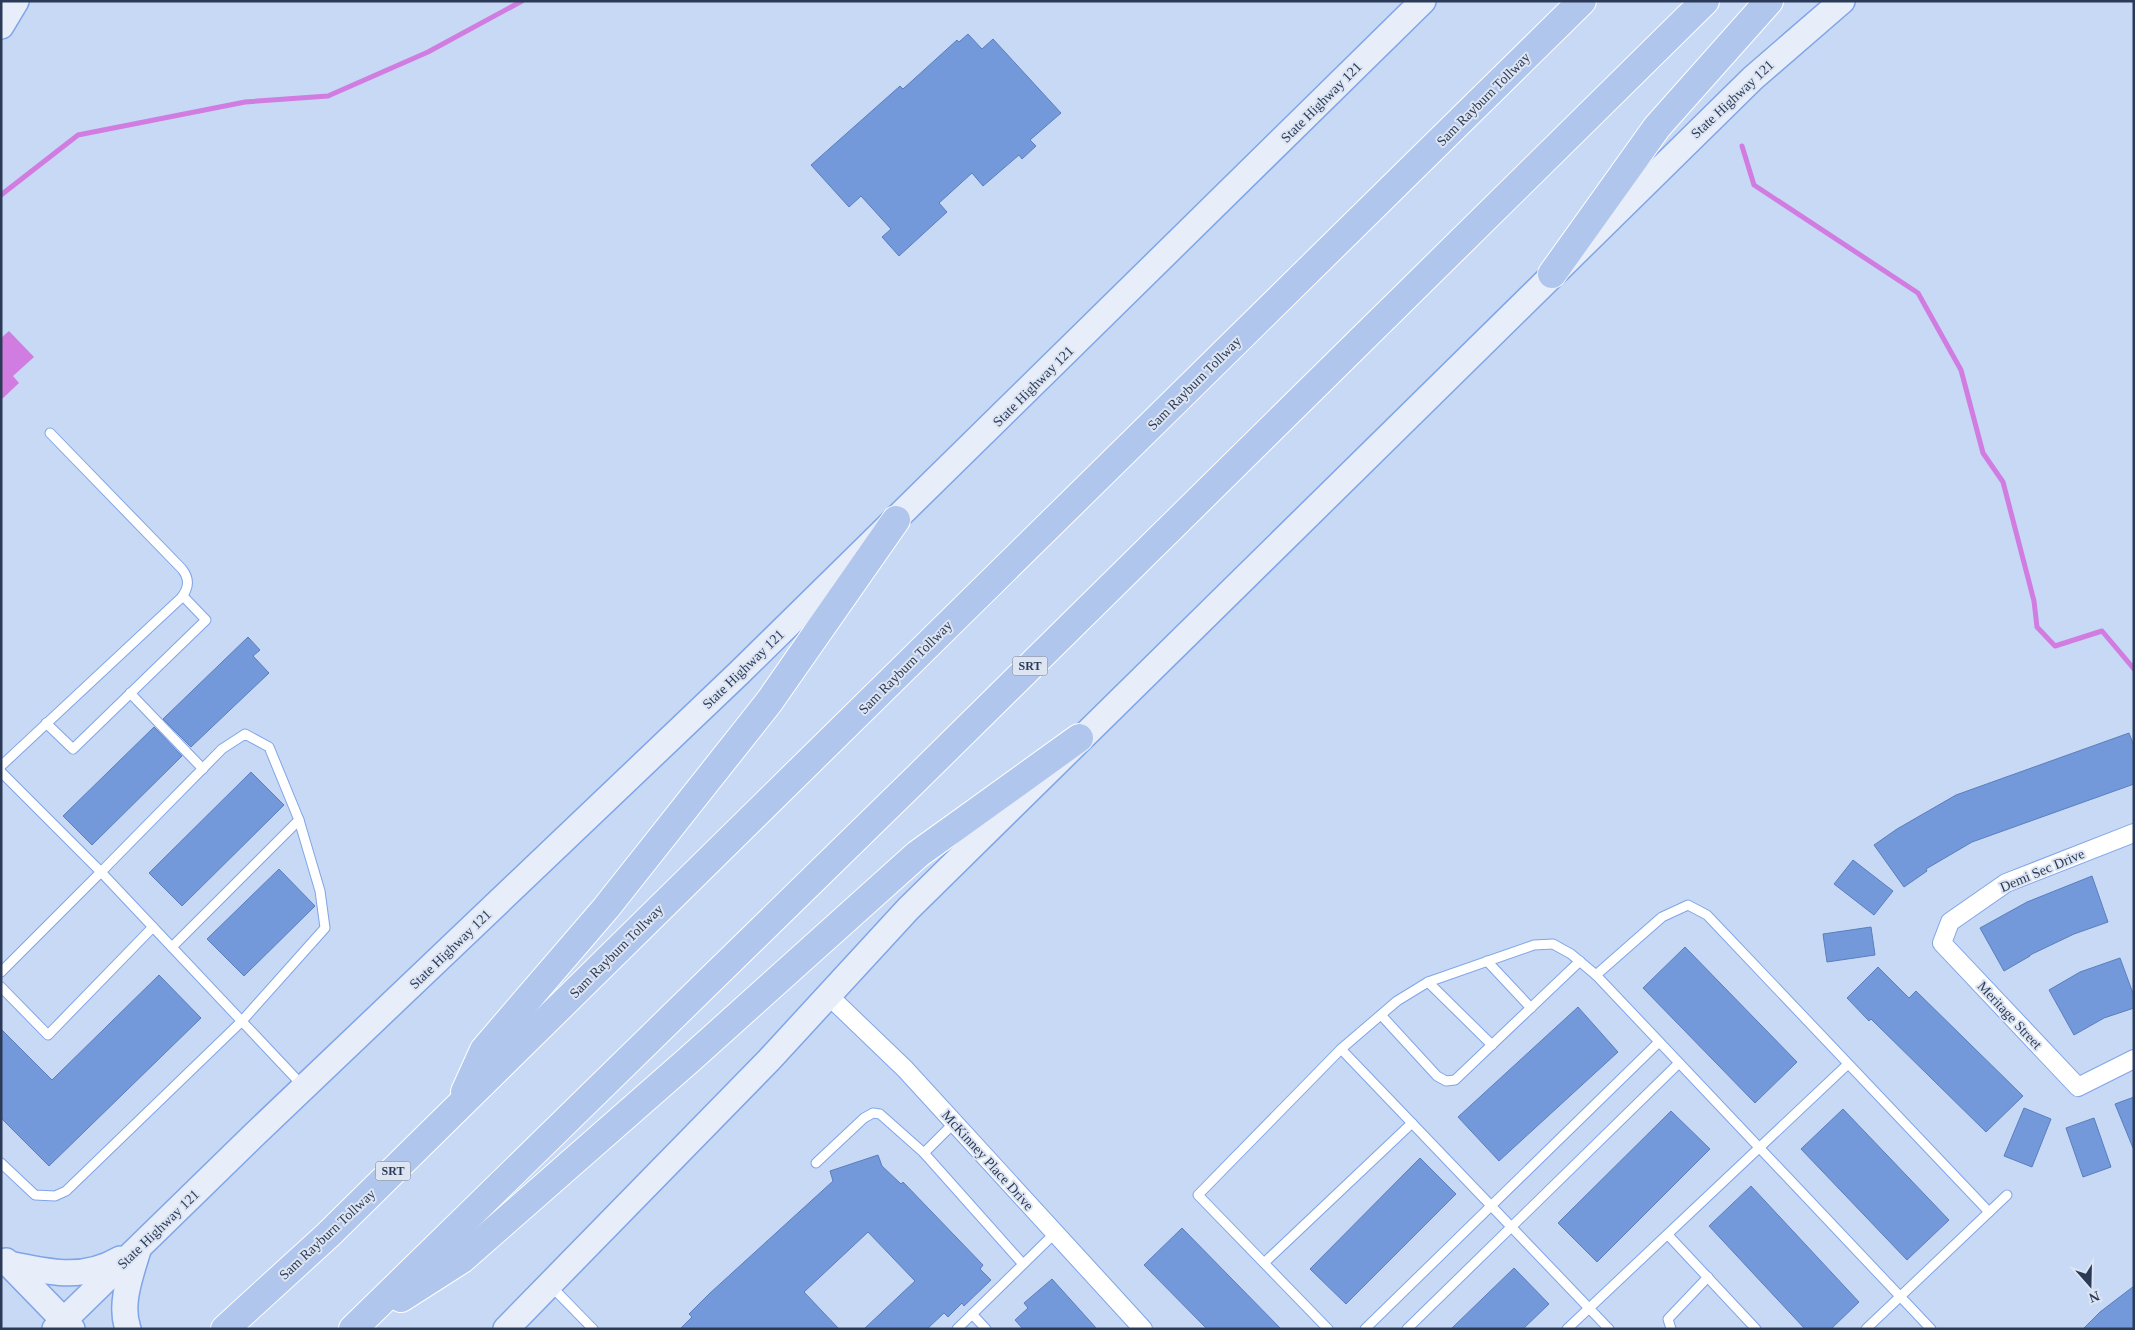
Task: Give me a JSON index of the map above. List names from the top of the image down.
{
  "streets": {
    "highway": ["Sam Rayburn Tollway", "SRT"],
    "main road": ["State Highway 121"],
    "street": ["Demi Sec Drive", "Meritage Street", "McKinney Place Drive"]
  },
  "crossings": [
    ["State Highway 121", "McKinney Place Drive"],
    ["Demi Sec Drive", "Meritage Street"]
  ],
  "north": "bottom"
}
